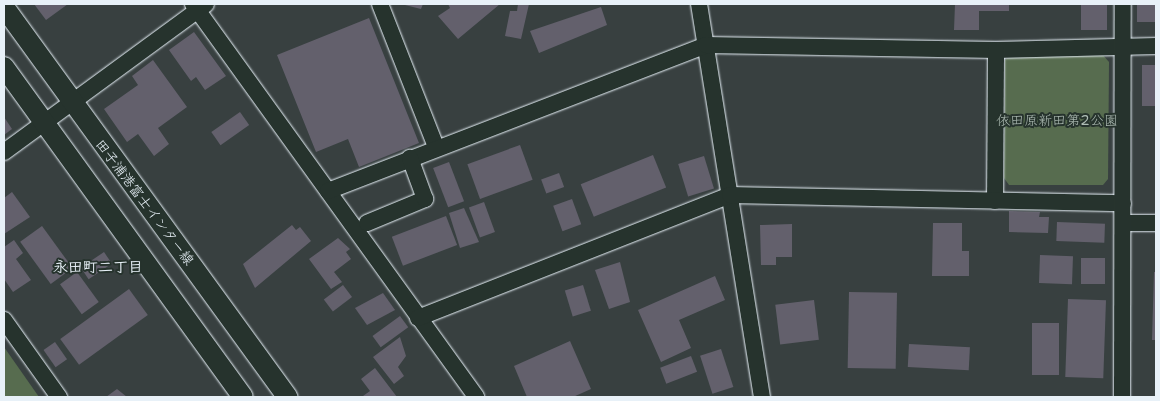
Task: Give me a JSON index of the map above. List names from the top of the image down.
{
  "streets": {
    "main road": ["田子浦港富士インター線"]
  },
  "districts": ["永田町二丁目"],
  "parks": ["依田原新田第2公園"]
}
